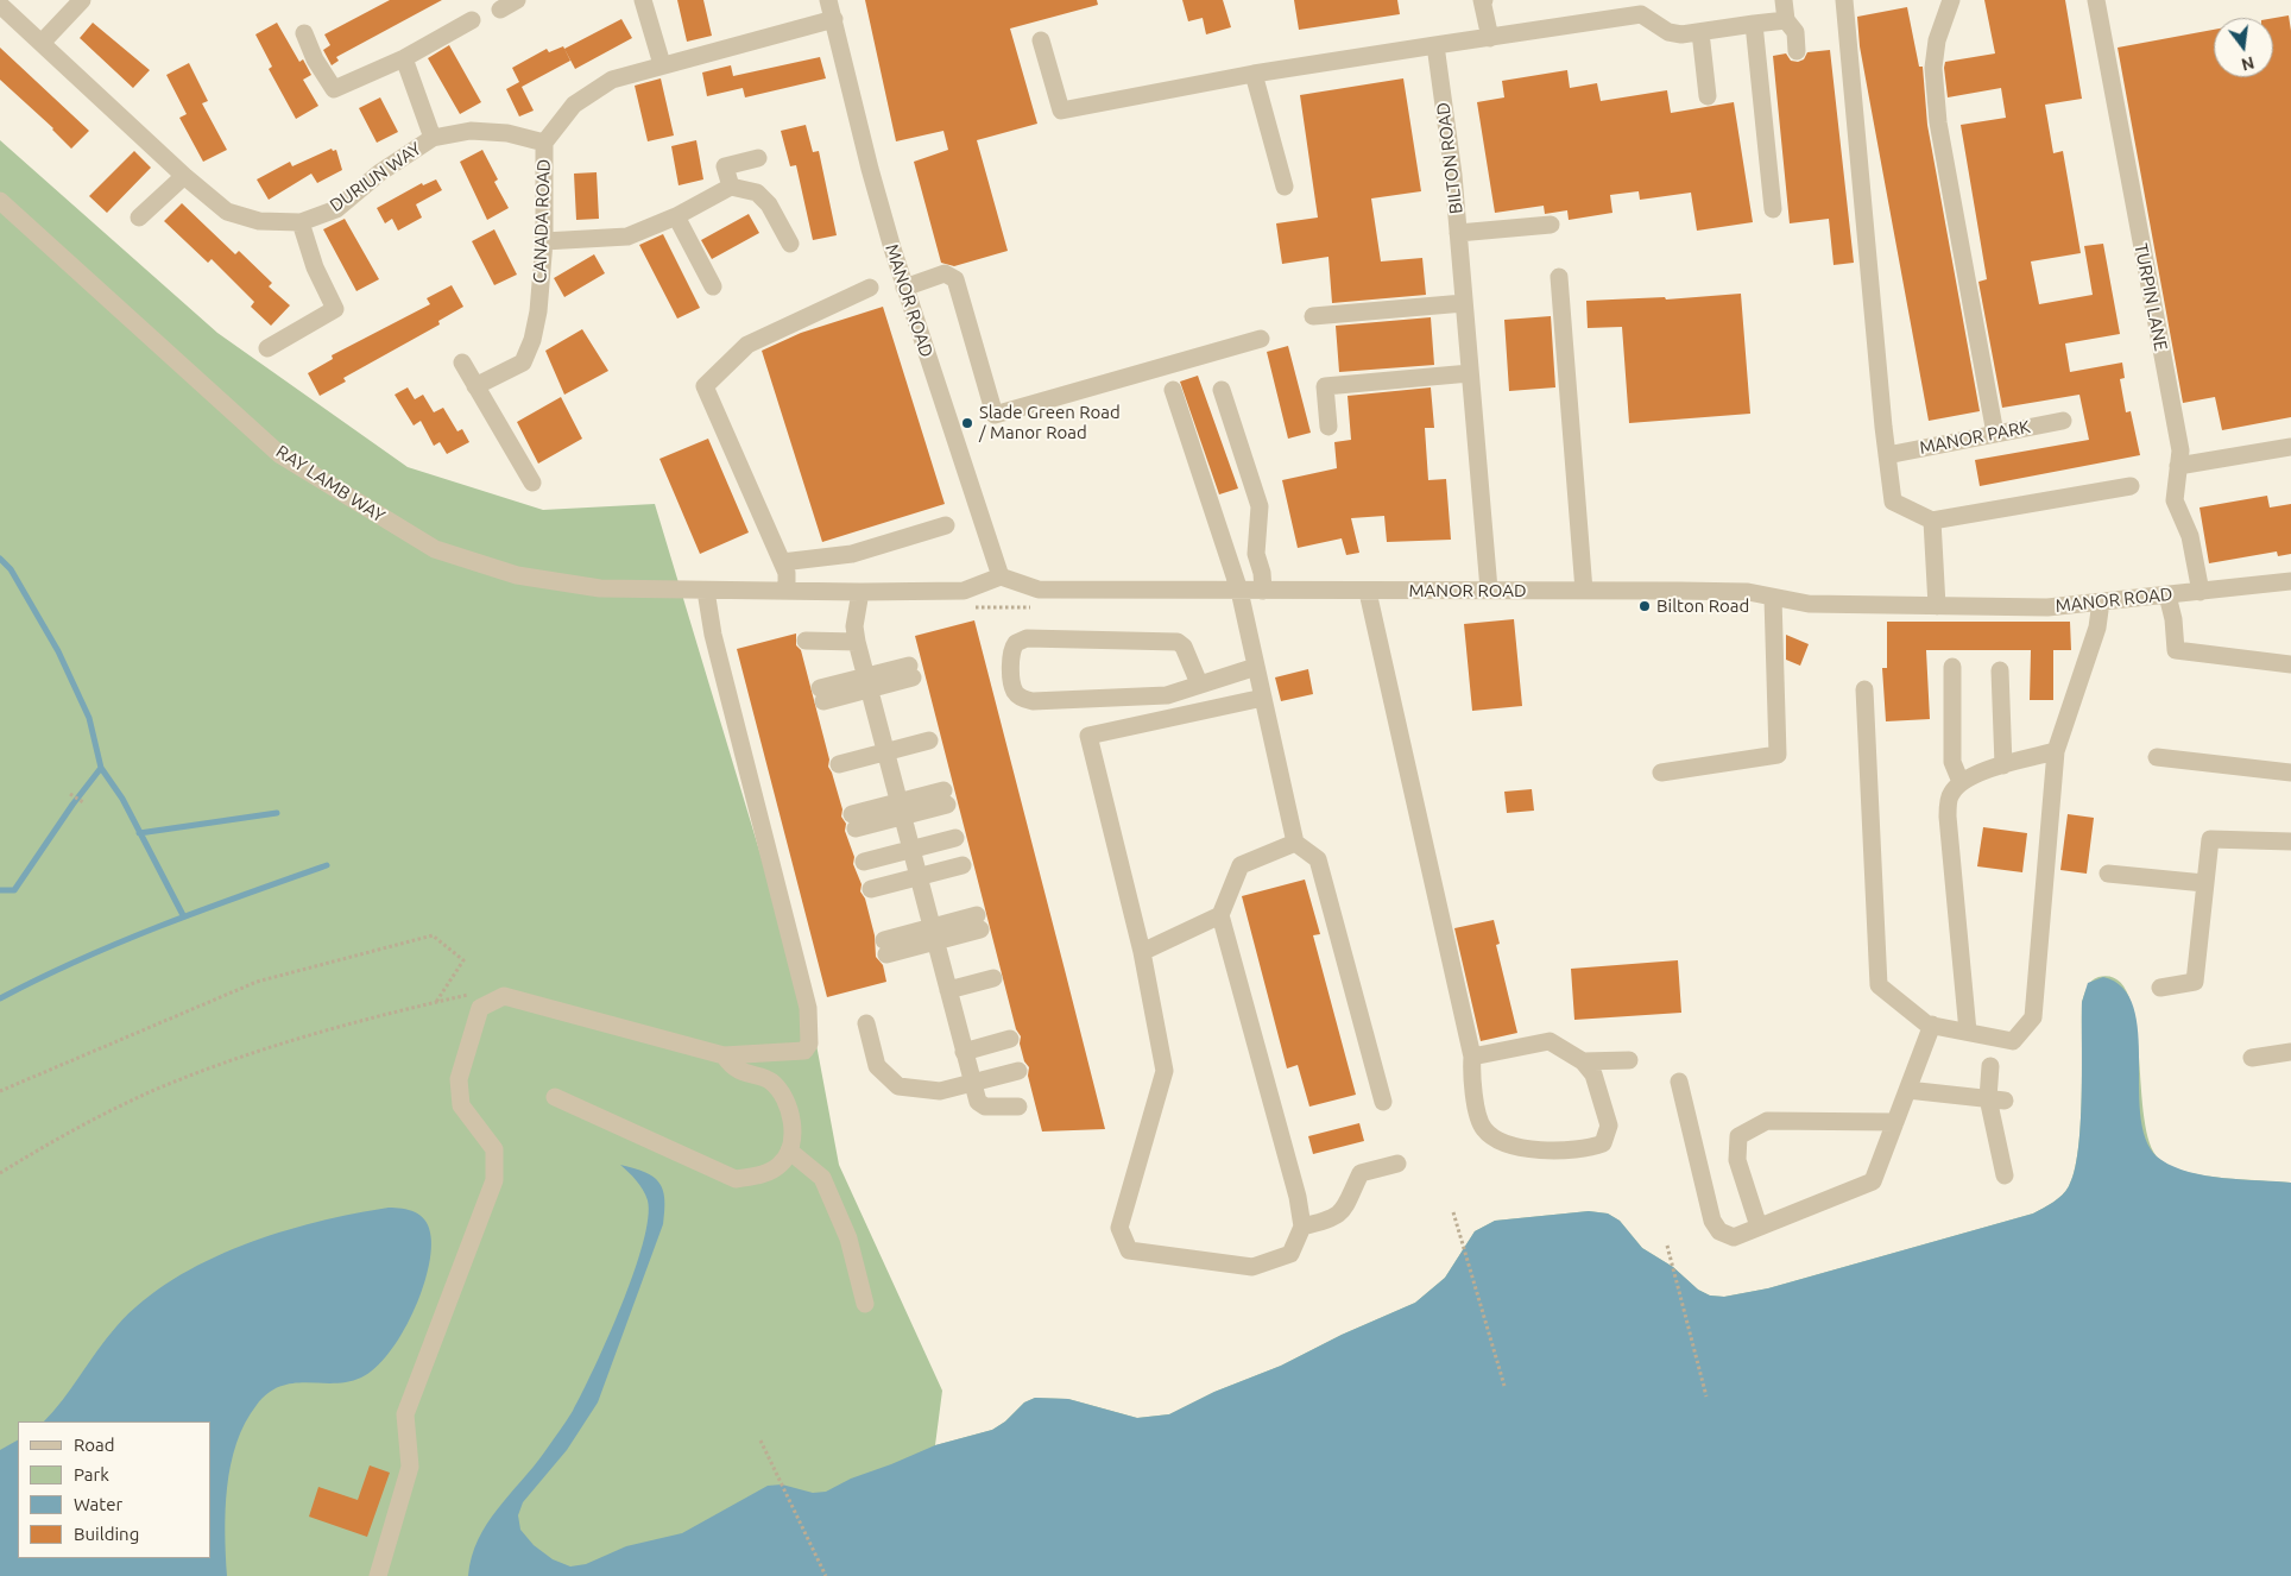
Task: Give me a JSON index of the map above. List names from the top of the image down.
{
  "streets": {
    "street": [
      "BILTON ROAD",
      "DURIUN WAY",
      "CANADA ROAD",
      "TURPIN LANE",
      "MANOR ROAD",
      "MANOR PARK",
      "RAY LAMB WAY"
    ]
  },
  "crossings": [
    ["BILTON ROAD", "MANOR ROAD"],
    ["DURIUN WAY", "CANADA ROAD"],
    ["CANADA ROAD", "MANOR ROAD"],
    ["TURPIN LANE", "MANOR ROAD"]
  ],
  "places": ["Slade Green Road / Manor Road", "Bilton Road"],
  "legend": [
    "Road",
    "Park",
    "Water",
    "Building"
  ],
  "north": "bottom"
}
